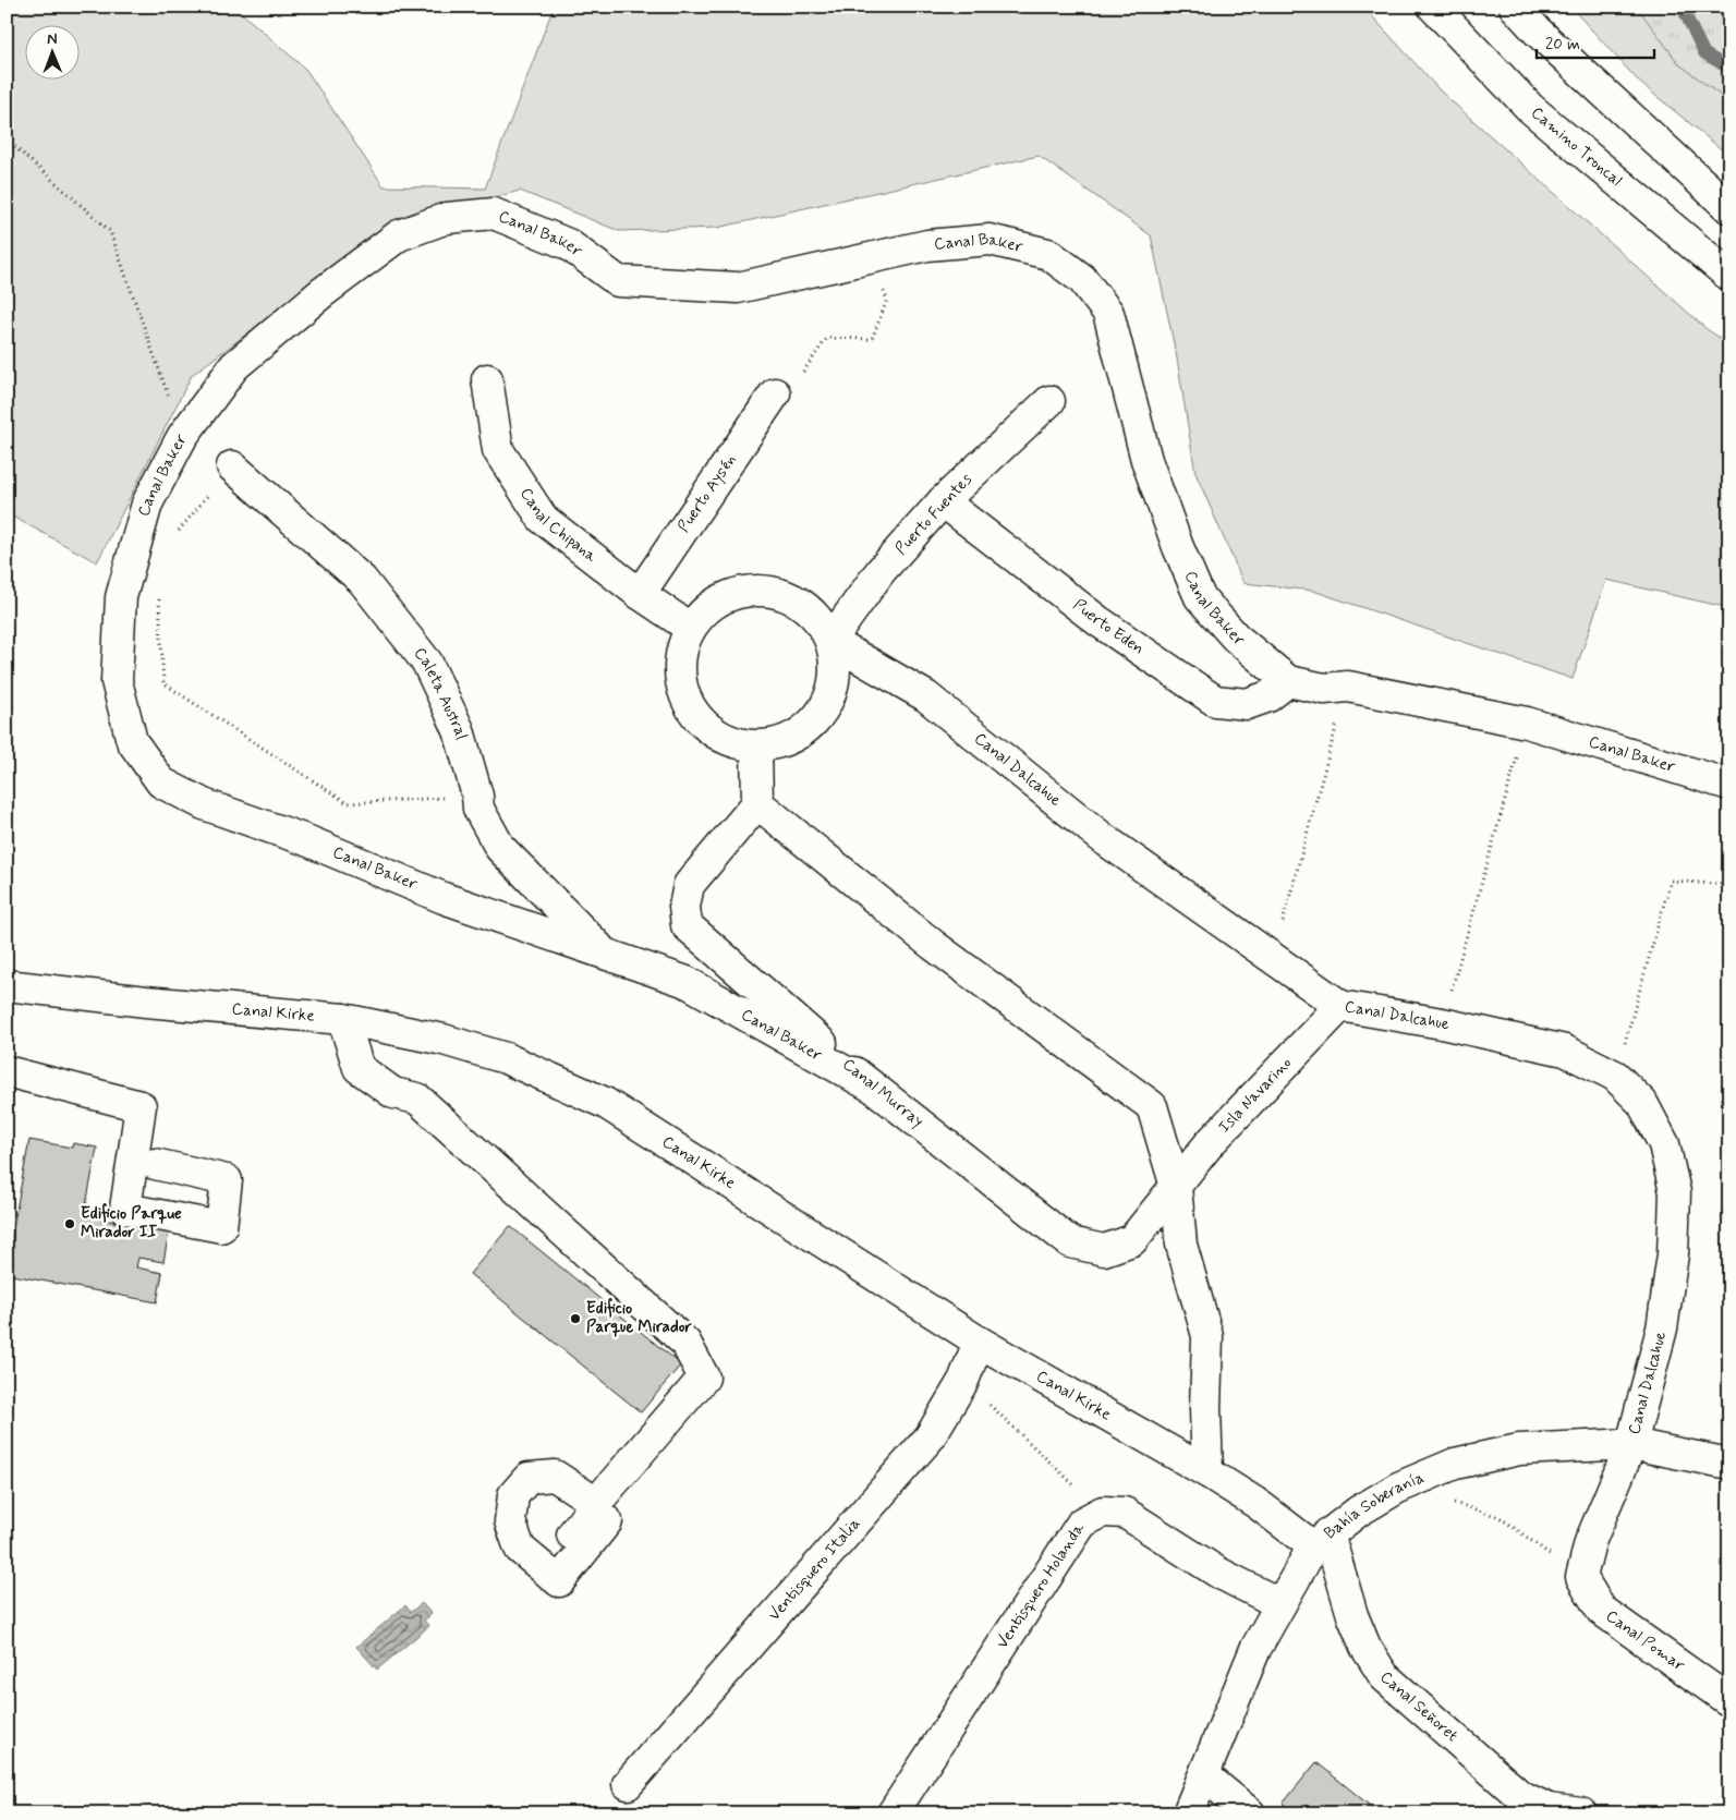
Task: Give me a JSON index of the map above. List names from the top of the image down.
{
  "streets": {
    "street": [
      "Camino Troncal",
      "Canal Baker",
      "Puerto Aysén",
      "Puerto Fuentes",
      "Canal Chipana",
      "Puerto Eden",
      "Caleta Austral",
      "Canal Dalcahue",
      "Canal Kirke",
      "Canal Murray",
      "Isla Navarino",
      "Bahía Soberanía",
      "Ventisquero Italia",
      "Ventisquero Holanda",
      "Canal Pomar",
      "Canal Señoret"
    ]
  },
  "crossings": [
    ["Canal Baker", "Puerto Eden"],
    ["Canal Baker", "Caleta Austral"],
    ["Canal Baker", "Canal Murray"],
    ["Puerto Aysén", "Canal Chipana"],
    ["Puerto Fuentes", "Canal Chipana"],
    ["Puerto Fuentes", "Puerto Eden"],
    ["Puerto Fuentes", "Canal Dalcahue"],
    ["Canal Chipana", "Canal Dalcahue"],
    ["Canal Dalcahue", "Isla Navarino"],
    ["Canal Dalcahue", "Bahía Soberanía"],
    ["Canal Kirke", "Bahía Soberanía"],
    ["Canal Kirke", "Ventisquero Italia"],
    ["Canal Kirke", "Canal Señoret"],
    ["Canal Murray", "Isla Navarino"],
    ["Bahía Soberanía", "Canal Señoret"]
  ],
  "places": ["Edificio Parque Mirador II", "Edificio Parque Mirador"],
  "scale_bar": "20 m",
  "north": "top"
}
